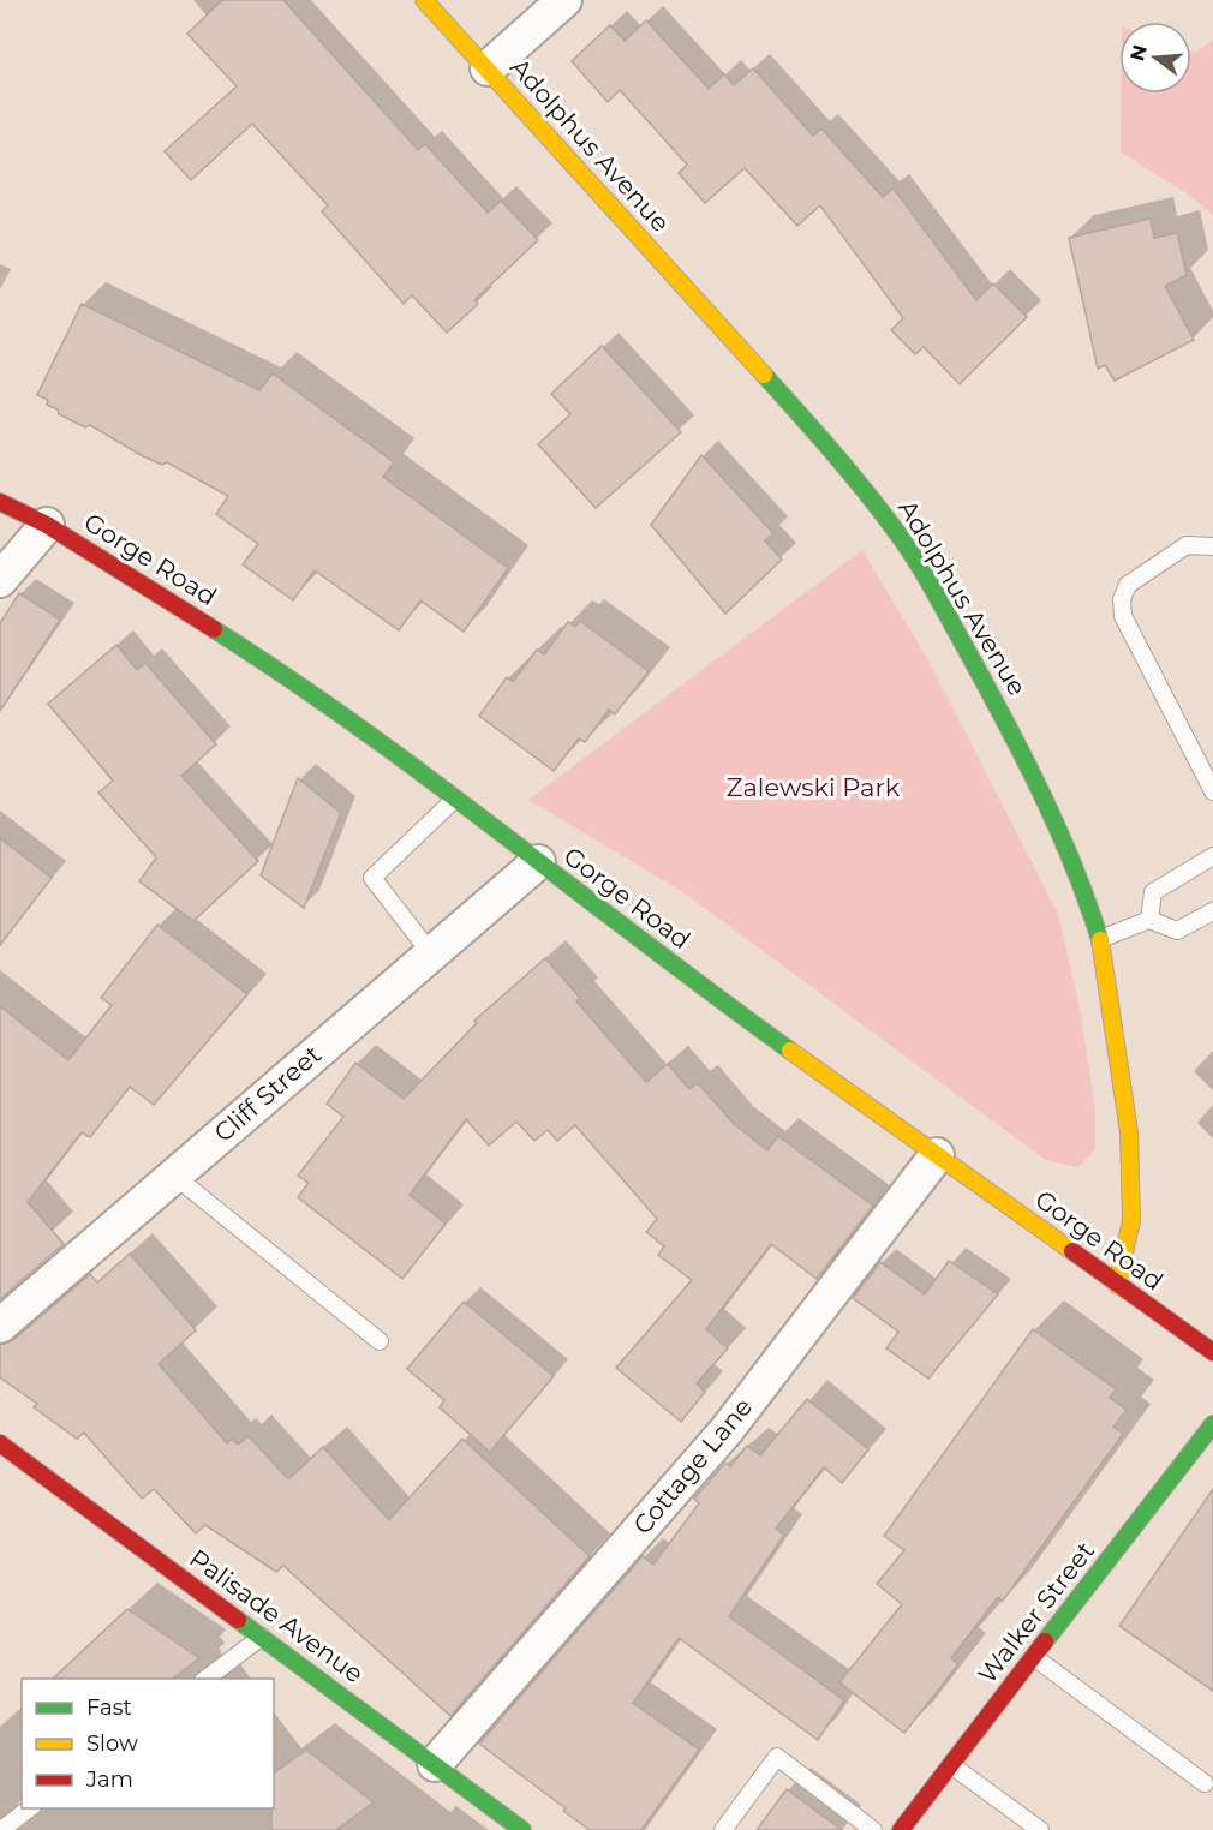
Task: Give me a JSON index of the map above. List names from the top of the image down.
{
  "streets": {
    "main road": [
      "Adolphus Avenue",
      "Gorge Road",
      "Walker Street",
      "Palisade Avenue"
    ],
    "street": ["Cliff Street", "Cottage Lane"]
  },
  "crossings": [
    ["Adolphus Avenue", "Gorge Road"],
    ["Gorge Road", "Cliff Street"],
    ["Gorge Road", "Cottage Lane"],
    ["Cottage Lane", "Palisade Avenue"]
  ],
  "parks": ["Zalewski Park"],
  "legend": ["Fast", "Slow", "Jam"],
  "north": "left"
}
